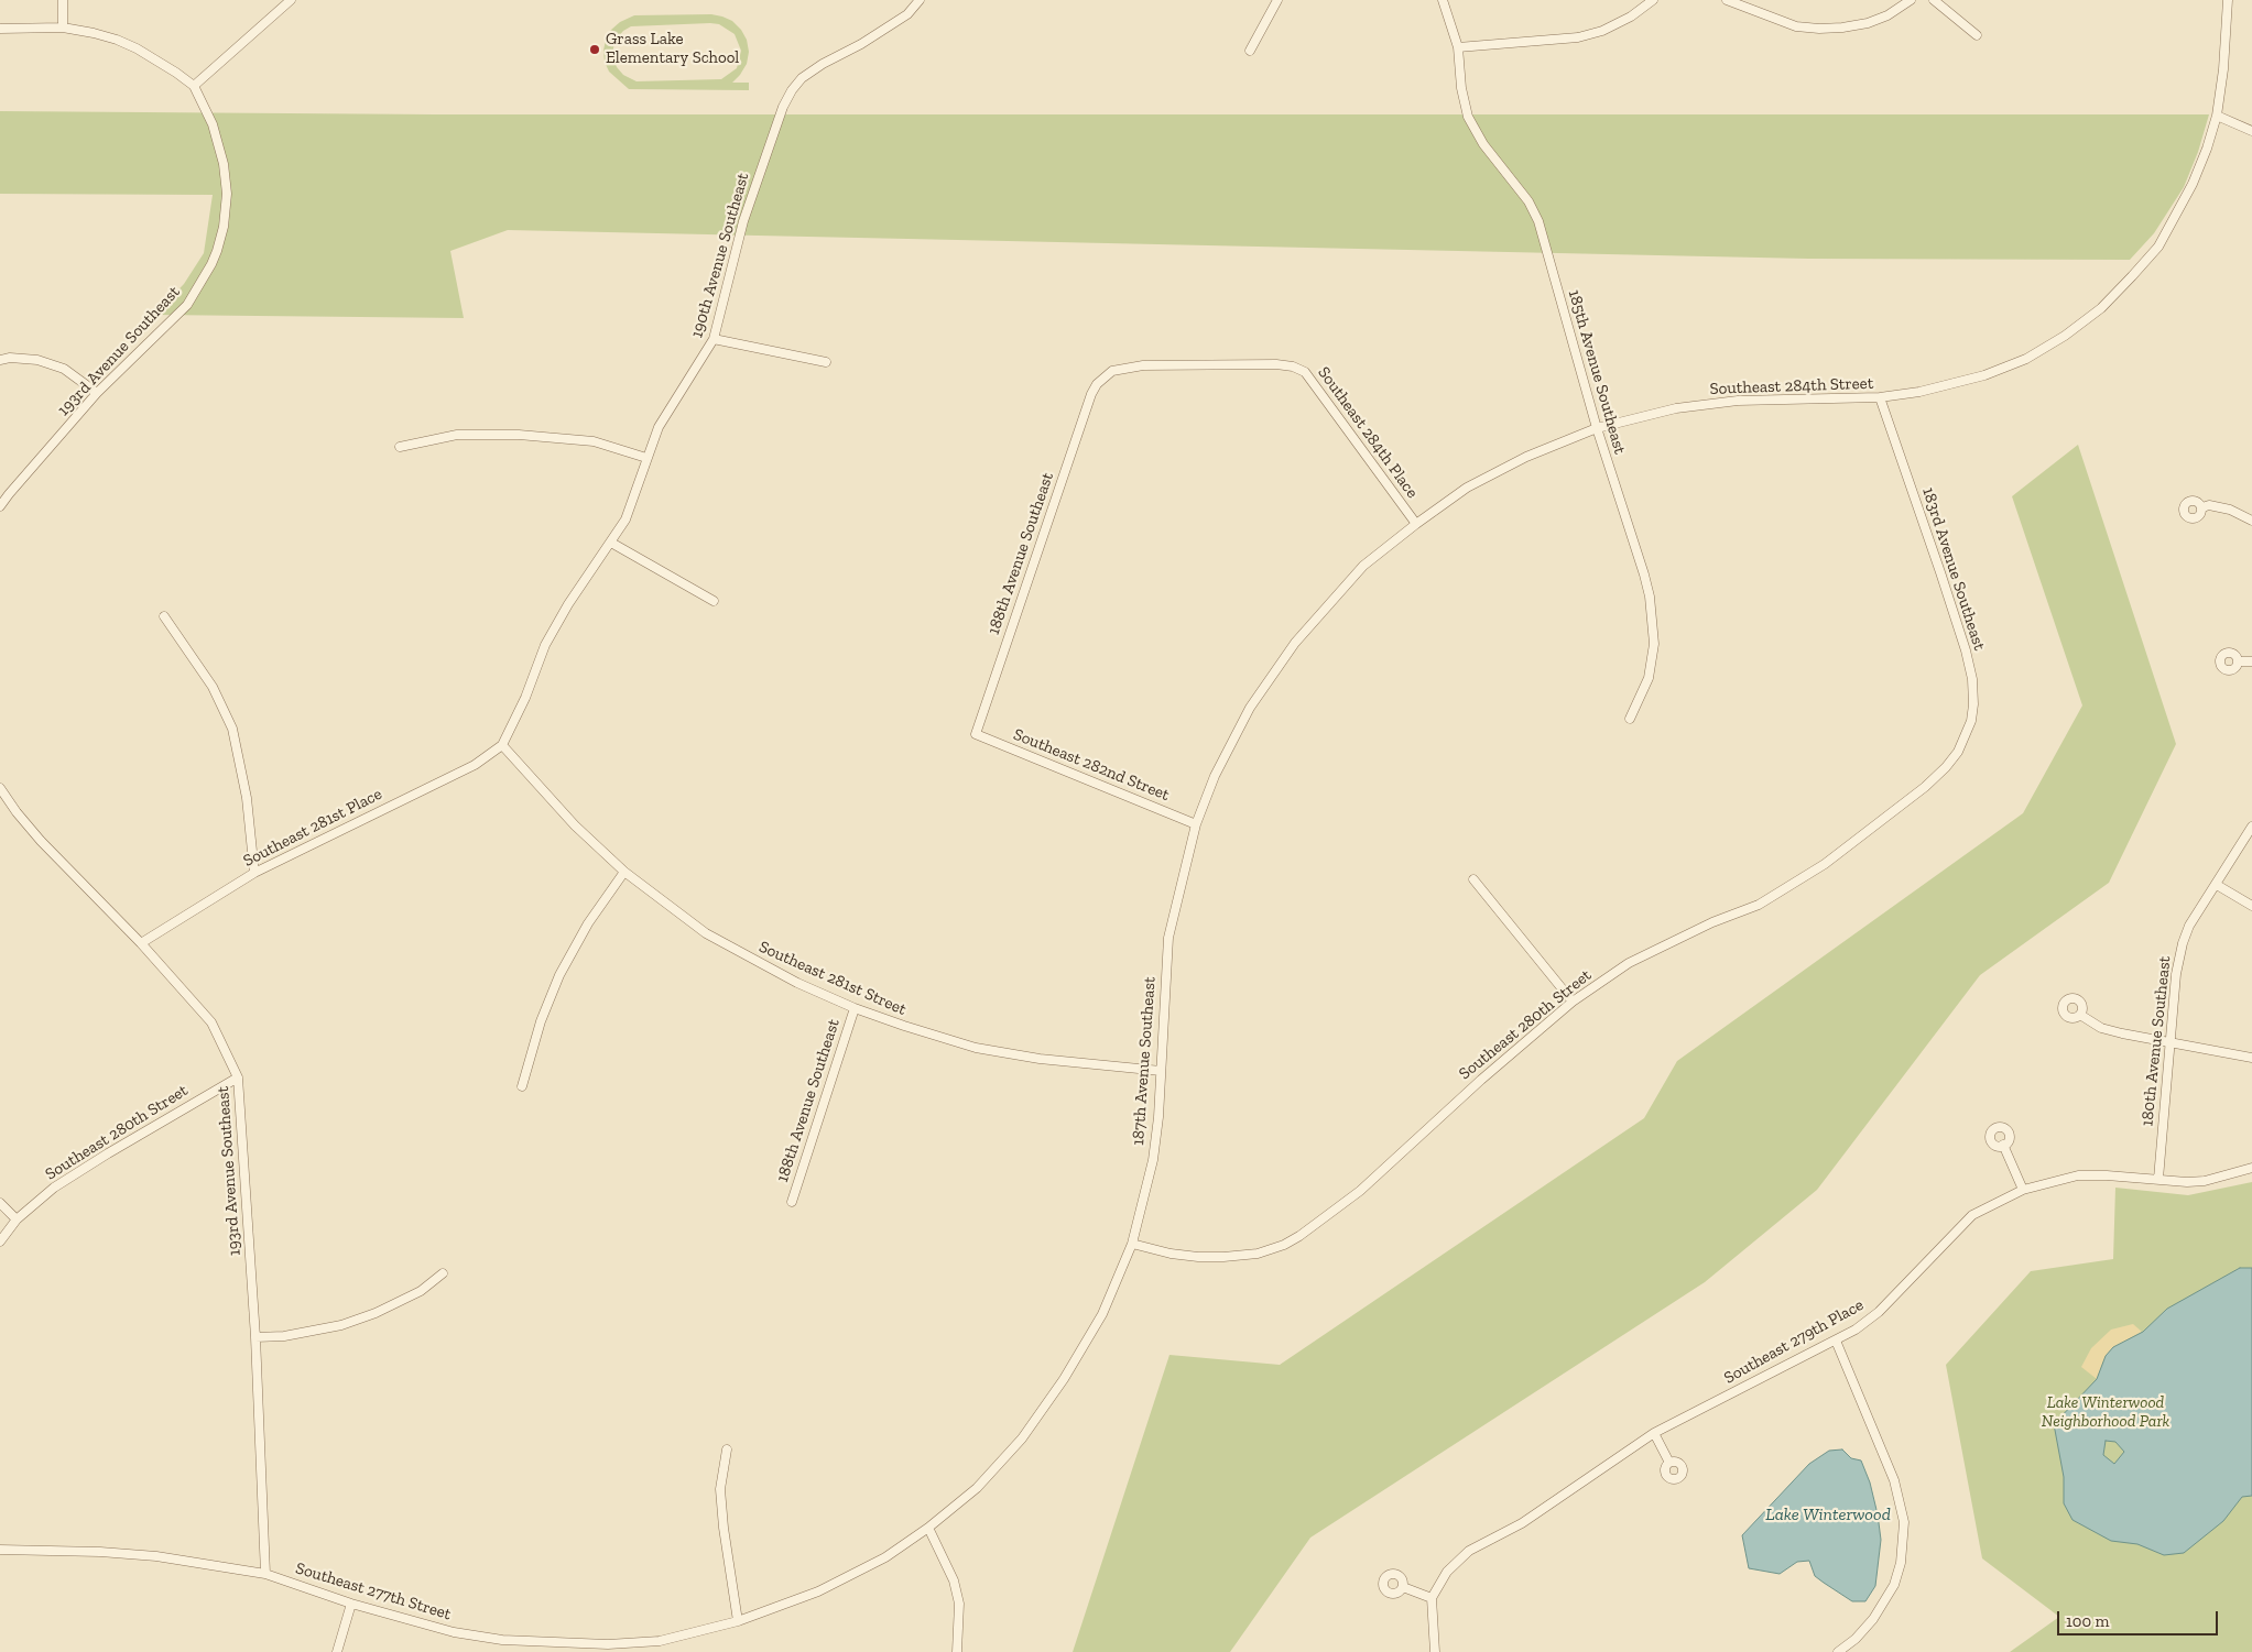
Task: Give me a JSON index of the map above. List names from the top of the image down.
{
  "streets": {
    "street": [
      "190th Avenue Southeast",
      "193rd Avenue Southeast",
      "185th Avenue Southeast",
      "Southeast 284th Street",
      "Southeast 284th Place",
      "188th Avenue Southeast",
      "183rd Avenue Southeast",
      "Southeast 282nd Street",
      "Southeast 281st Place",
      "Southeast 281st Street",
      "Southeast 280th Street",
      "180th Avenue Southeast",
      "187th Avenue Southeast",
      "Southeast 279th Place",
      "Southeast 277th Street"
    ]
  },
  "crossings": [
    ["190th Avenue Southeast", "Southeast 281st Place"],
    ["190th Avenue Southeast", "Southeast 281st Street"],
    ["193rd Avenue Southeast", "Southeast 281st Place"],
    ["193rd Avenue Southeast", "Southeast 280th Street"],
    ["193rd Avenue Southeast", "Southeast 277th Street"],
    ["185th Avenue Southeast", "Southeast 284th Street"],
    ["Southeast 284th Street", "Southeast 284th Place"],
    ["Southeast 284th Street", "183rd Avenue Southeast"],
    ["Southeast 284th Street", "187th Avenue Southeast"],
    ["Southeast 284th Place", "188th Avenue Southeast"],
    ["Southeast 284th Place", "187th Avenue Southeast"],
    ["188th Avenue Southeast", "Southeast 282nd Street"],
    ["188th Avenue Southeast", "Southeast 281st Street"],
    ["183rd Avenue Southeast", "Southeast 280th Street"],
    ["Southeast 282nd Street", "187th Avenue Southeast"],
    ["Southeast 281st Place", "Southeast 281st Street"],
    ["Southeast 281st Street", "187th Avenue Southeast"],
    ["Southeast 280th Street", "187th Avenue Southeast"],
    ["180th Avenue Southeast", "Southeast 279th Place"],
    ["187th Avenue Southeast", "Southeast 277th Street"]
  ],
  "water": ["Lake Winterwood"],
  "parks": ["Lake Winterwood Neighborhood Park"],
  "places": ["Grass Lake Elementary School"],
  "scale_bar": "100 m"
}
